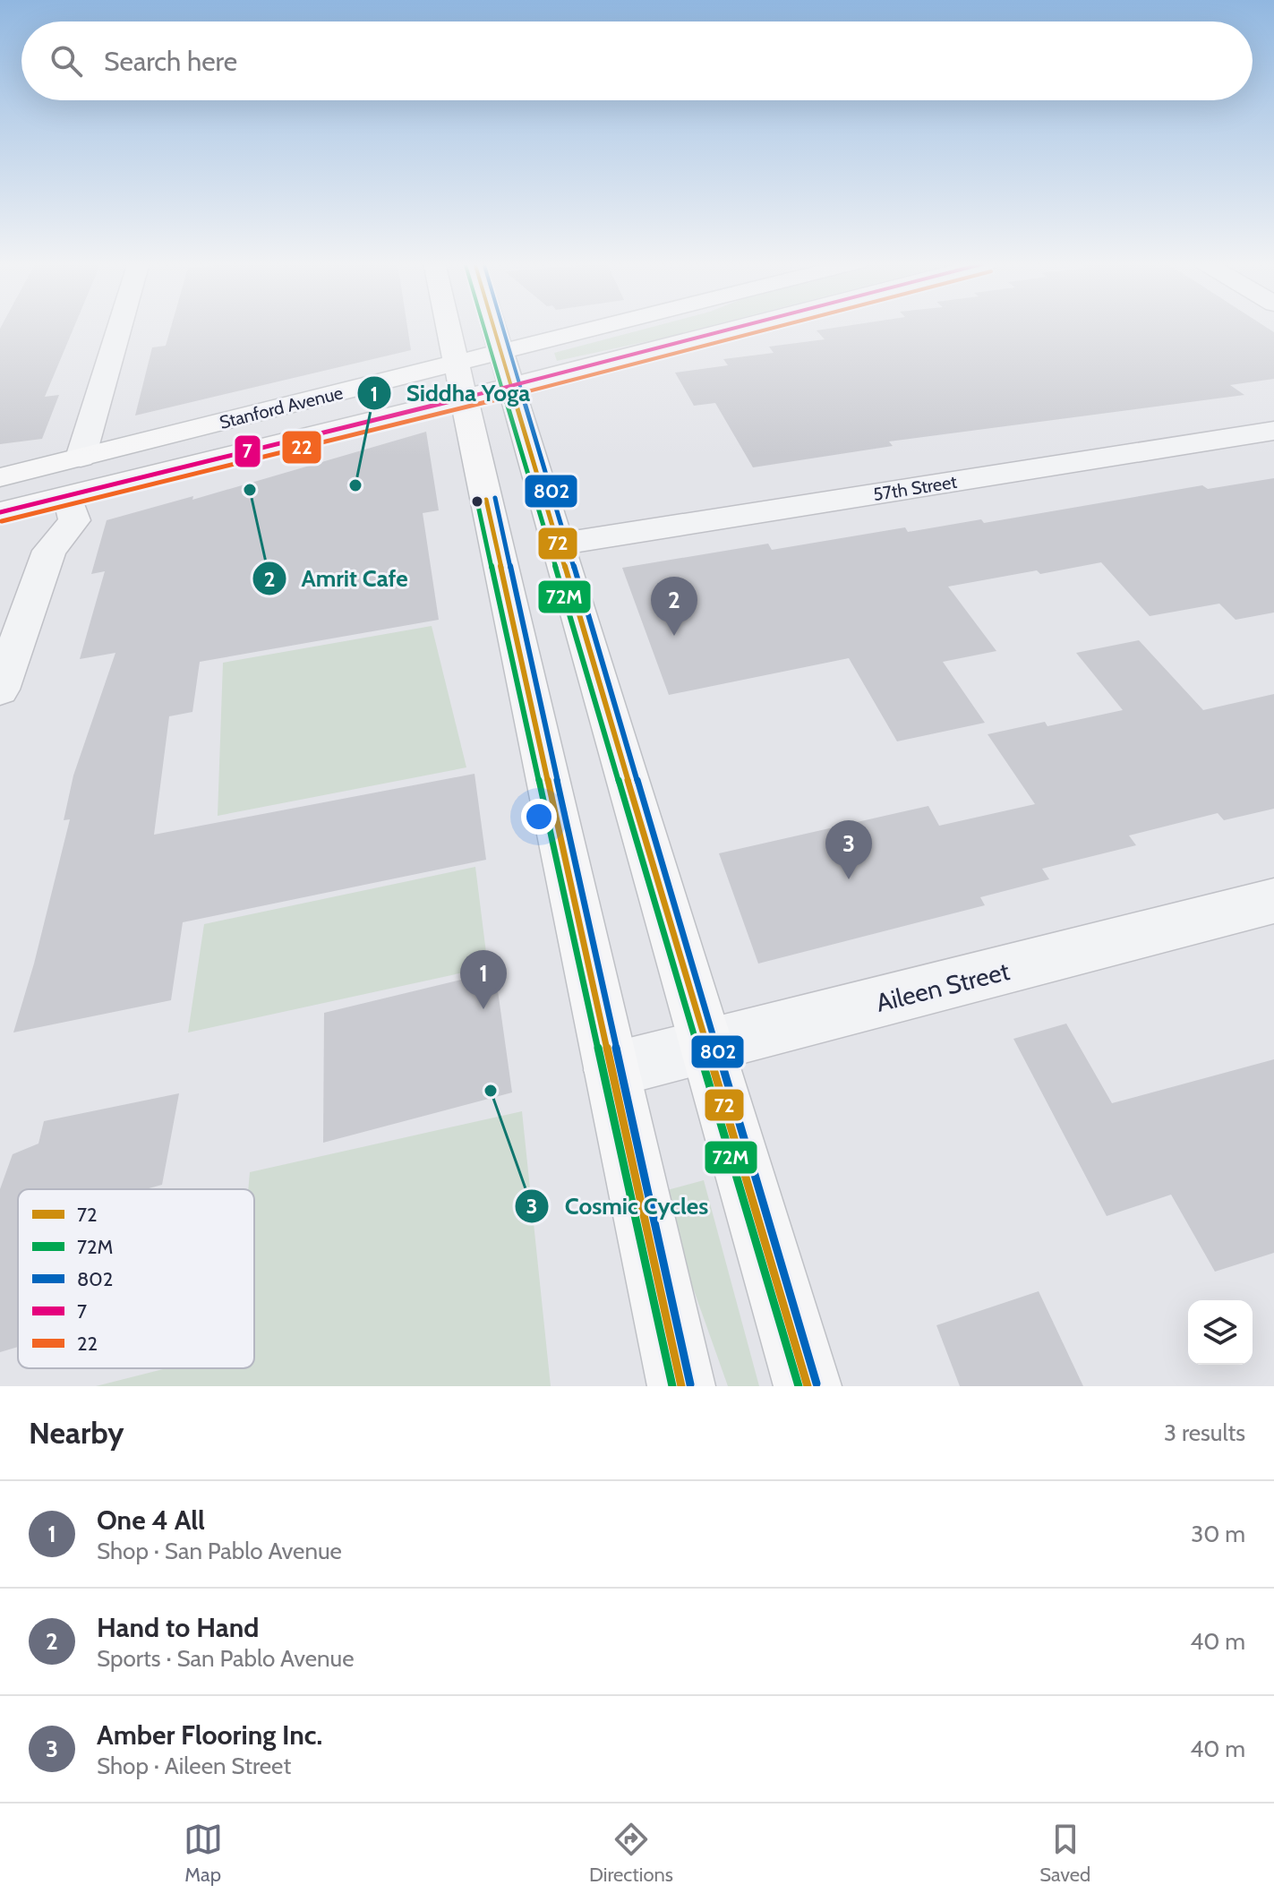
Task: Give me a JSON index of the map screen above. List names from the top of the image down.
{
  "streets": {
    "main road": ["Stanford Avenue"],
    "street": ["57th Street", "Aileen Street"]
  },
  "places": ["Siddha Yoga", "Amrit Cafe", "Cosmic Cycles"],
  "lines": [
    "transit line 72",
    "transit line 72M",
    "transit line 802",
    "transit line 7",
    "transit line 22"
  ],
  "legend": [
    "72",
    "72M",
    "802",
    "7",
    "22"
  ],
  "page": {
    "search": "Search here",
    "pins": ["2", "3", "1"],
    "heading": ["Nearby", "3 results"],
    "list": [
      {
        "mark": "1",
        "name": "One 4 All",
        "note": "Shop · San Pablo Avenue",
        "value": "30 m"
      },
      {
        "mark": "2",
        "name": "Hand to Hand",
        "note": "Sports · San Pablo Avenue",
        "value": "40 m"
      },
      {
        "mark": "3",
        "name": "Amber Flooring Inc.",
        "note": "Shop · Aileen Street",
        "value": "40 m"
      }
    ],
    "nav": ["Map", "Directions", "Saved"]
  }
}
